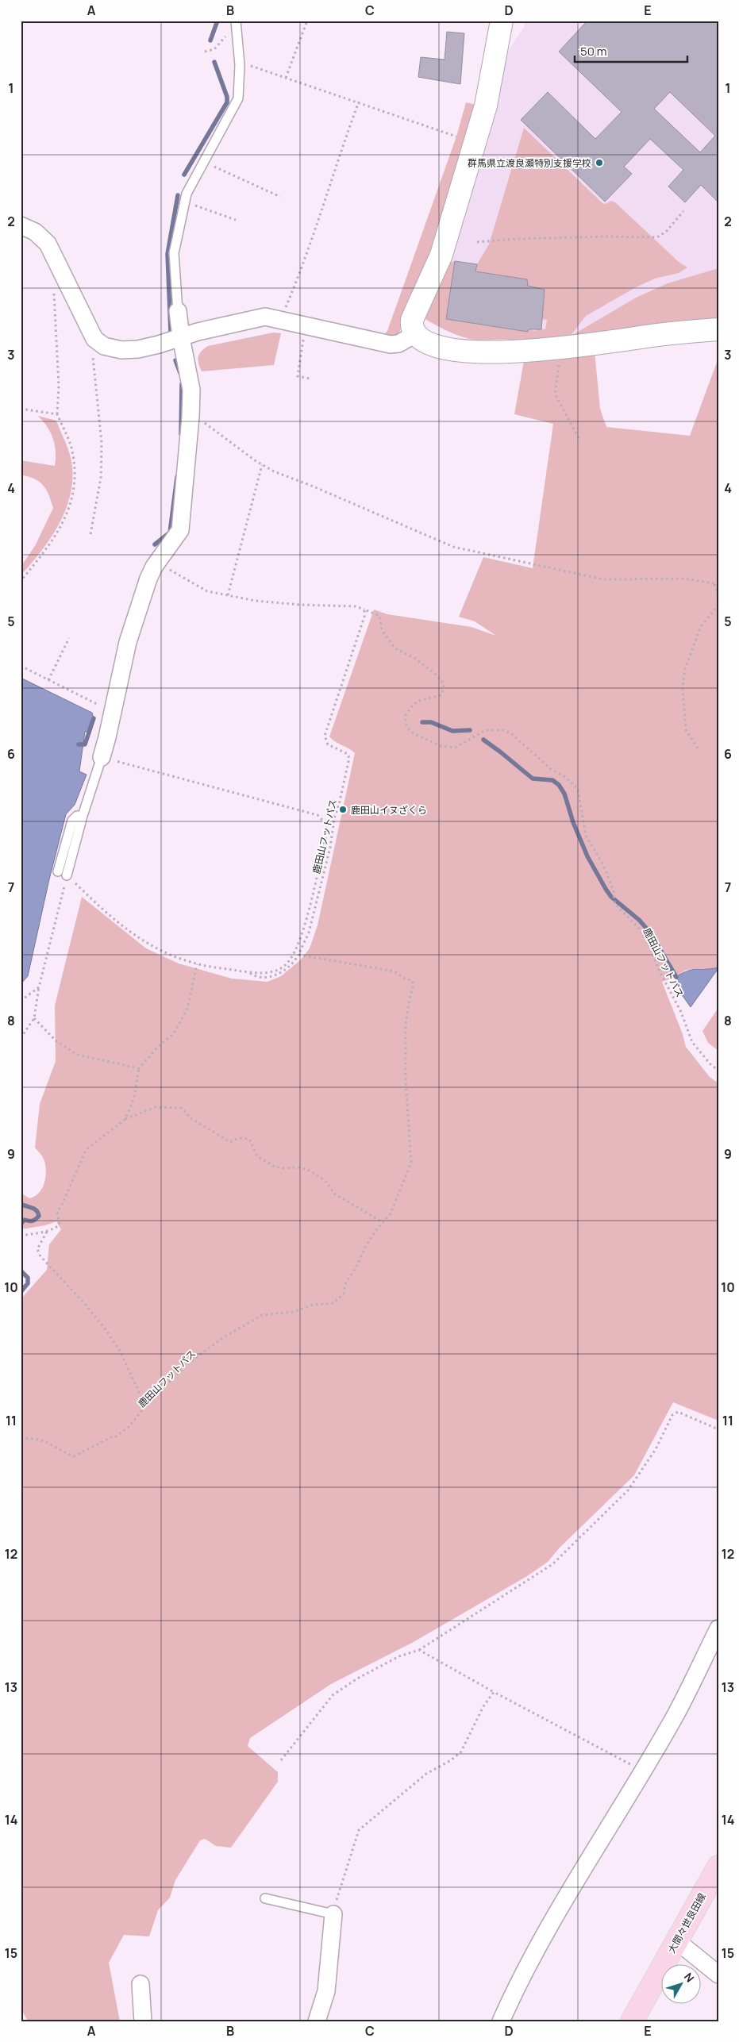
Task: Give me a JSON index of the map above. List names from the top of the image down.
{
  "streets": {
    "main road": ["大間々世良田線"],
    "path": ["鹿田山フットパス"]
  },
  "places": ["群馬県立渡良瀬特別支援学校", "鹿田山イヌざくら"],
  "scale_bar": "50 m",
  "north": "top right",
  "grid": {
    "columns": [
      "A",
      "B",
      "C",
      "D",
      "E"
    ],
    "rows": [
      "1",
      "2",
      "3",
      "4",
      "5",
      "6",
      "7",
      "8",
      "9",
      "10",
      "11",
      "12",
      "13",
      "14",
      "15"
    ]
  }
}
